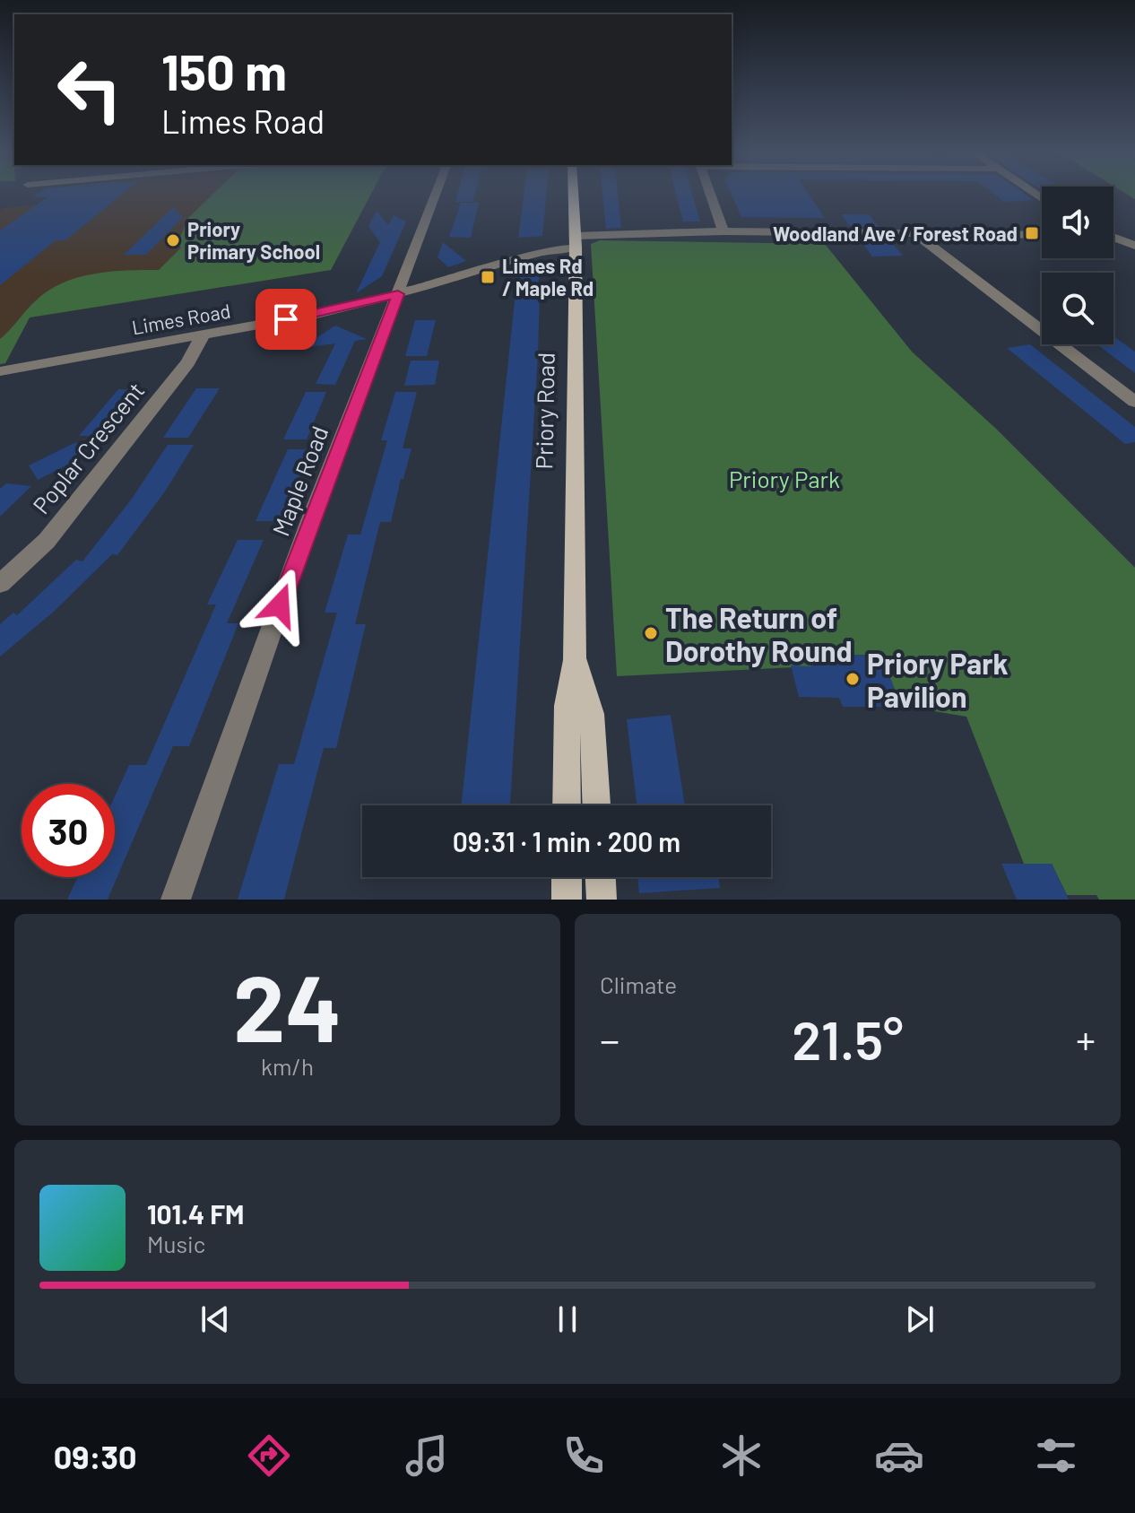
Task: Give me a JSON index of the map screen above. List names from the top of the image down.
{
  "streets": {
    "main road": ["Priory Road"],
    "street": ["Limes Road", "Poplar Crescent", "Maple Road"]
  },
  "crossings": [
    ["Limes Road", "Priory Road"],
    ["Limes Road", "Poplar Crescent"],
    ["Limes Road", "Maple Road"]
  ],
  "parks": ["Priory Park"],
  "places": {
    "transit": ["Woodland Ave / Forest Road", "Limes Rd / Maple Rd"],
    "other": ["Priory Primary School", "The Return of Dorothy Round", "Priory Park Pavilion"]
  },
  "page": {
    "turn": ["150 m", "Limes Road"],
    "limit": "30",
    "trip": "09:31 · 1 min · 200 m",
    "tile": [
      ["24", "km/h"],
      "Climate"
    ],
    "heat": ["−", "21.5°", "+"],
    "song": ["101.4 FM", "Music"],
    "tabs": "09:30"
  }
}
